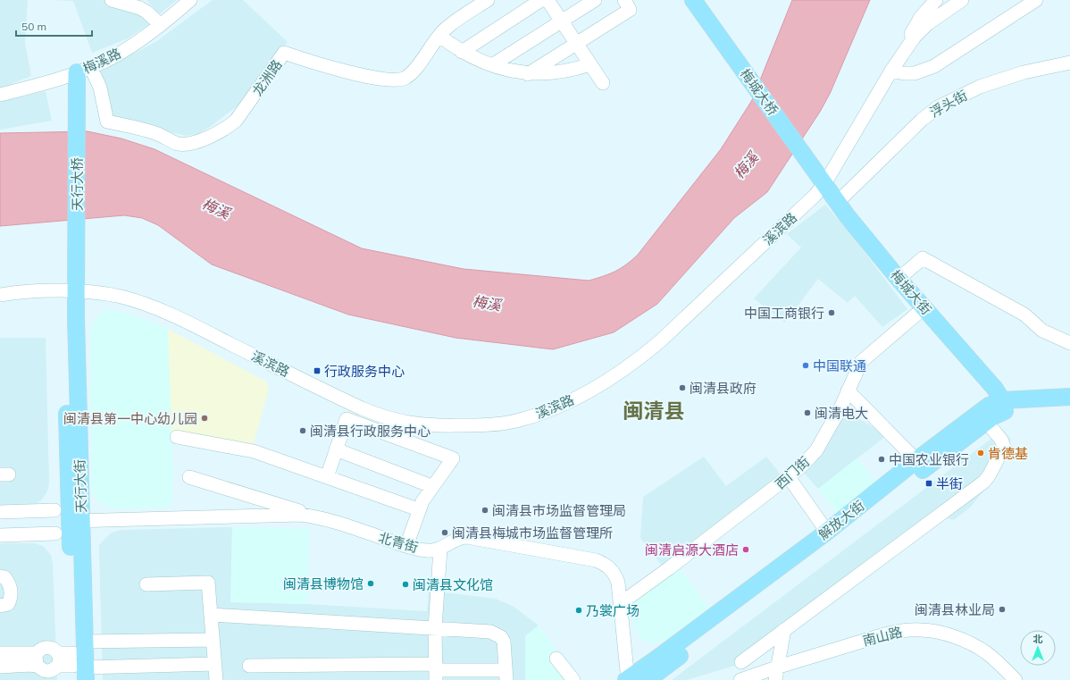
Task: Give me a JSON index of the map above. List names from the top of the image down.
{
  "streets": {
    "main road": [
      "梅城大桥",
      "天行大桥",
      "梅城大街",
      "天行大街",
      "解放大街"
    ],
    "street": [
      "梅溪路",
      "龙洲路",
      "浮头街",
      "溪滨路",
      "西门街",
      "北青街",
      "南山路"
    ]
  },
  "crossings": [
    ["梅溪路", "龙洲路"],
    ["梅溪路", "天行大桥"],
    ["龙洲路", "天行大桥"],
    ["梅城大桥", "溪滨路"],
    ["梅城大桥", "梅城大街"],
    ["浮头街", "梅城大街"],
    ["天行大桥", "溪滨路"],
    ["天行大桥", "天行大街"],
    ["溪滨路", "梅城大街"],
    ["溪滨路", "天行大街"],
    ["梅城大街", "西门街"],
    ["梅城大街", "解放大街"],
    ["天行大街", "北青街"]
  ],
  "districts": ["闽清县"],
  "water": ["梅溪"],
  "places": {
    "other": [
      "中国工商银行",
      "中国联通",
      "闽清县政府",
      "闽清电大",
      "闽清县第一中心幼儿园",
      "闽清县行政服务中心",
      "肯德基",
      "中国农业银行",
      "闽清县市场监督管理局",
      "闽清县梅城市场监督管理所",
      "闽清启源大酒店",
      "闽清县博物馆",
      "闽清县文化馆",
      "闽清县林业局",
      "乃裳广场"
    ],
    "transit": ["行政服务中心", "半街"]
  },
  "scale_bar": "50 m",
  "north": "top"
}
